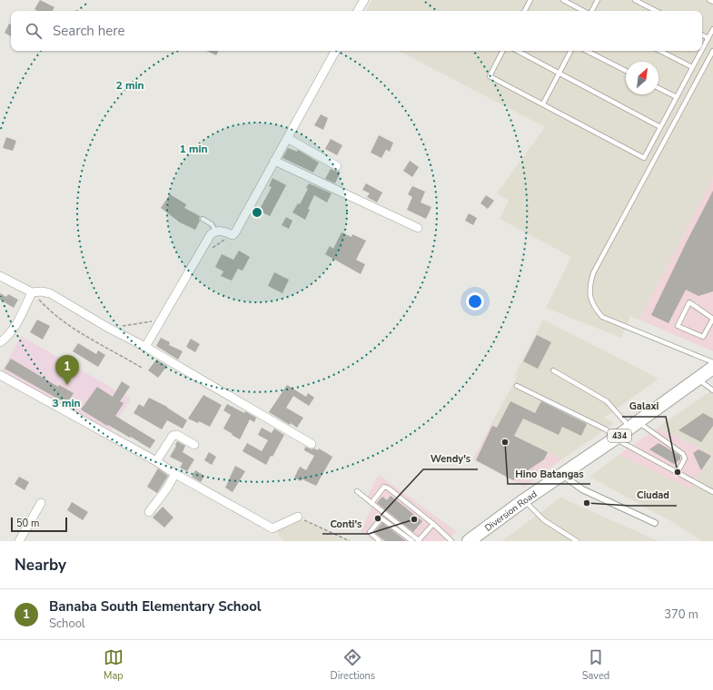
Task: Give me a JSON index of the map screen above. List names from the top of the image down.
{
  "streets": {
    "highway": ["434", "Diversion Road"]
  },
  "places": [
    "Hino Batangas",
    "Galaxi",
    "Ciudad",
    "Wendy's",
    "Conti's"
  ],
  "scale_bar": "50 m",
  "north": "top right",
  "page": {
    "search": "Search here",
    "pins": "1",
    "scale": "50 m",
    "heading": "Nearby",
    "list": [
      {
        "mark": "1",
        "name": "Banaba South Elementary School",
        "note": "School",
        "value": "370 m"
      }
    ],
    "nav": ["Map", "Directions", "Saved"]
  },
  "rings": ["2 min", "1 min", "3 min"]
}
